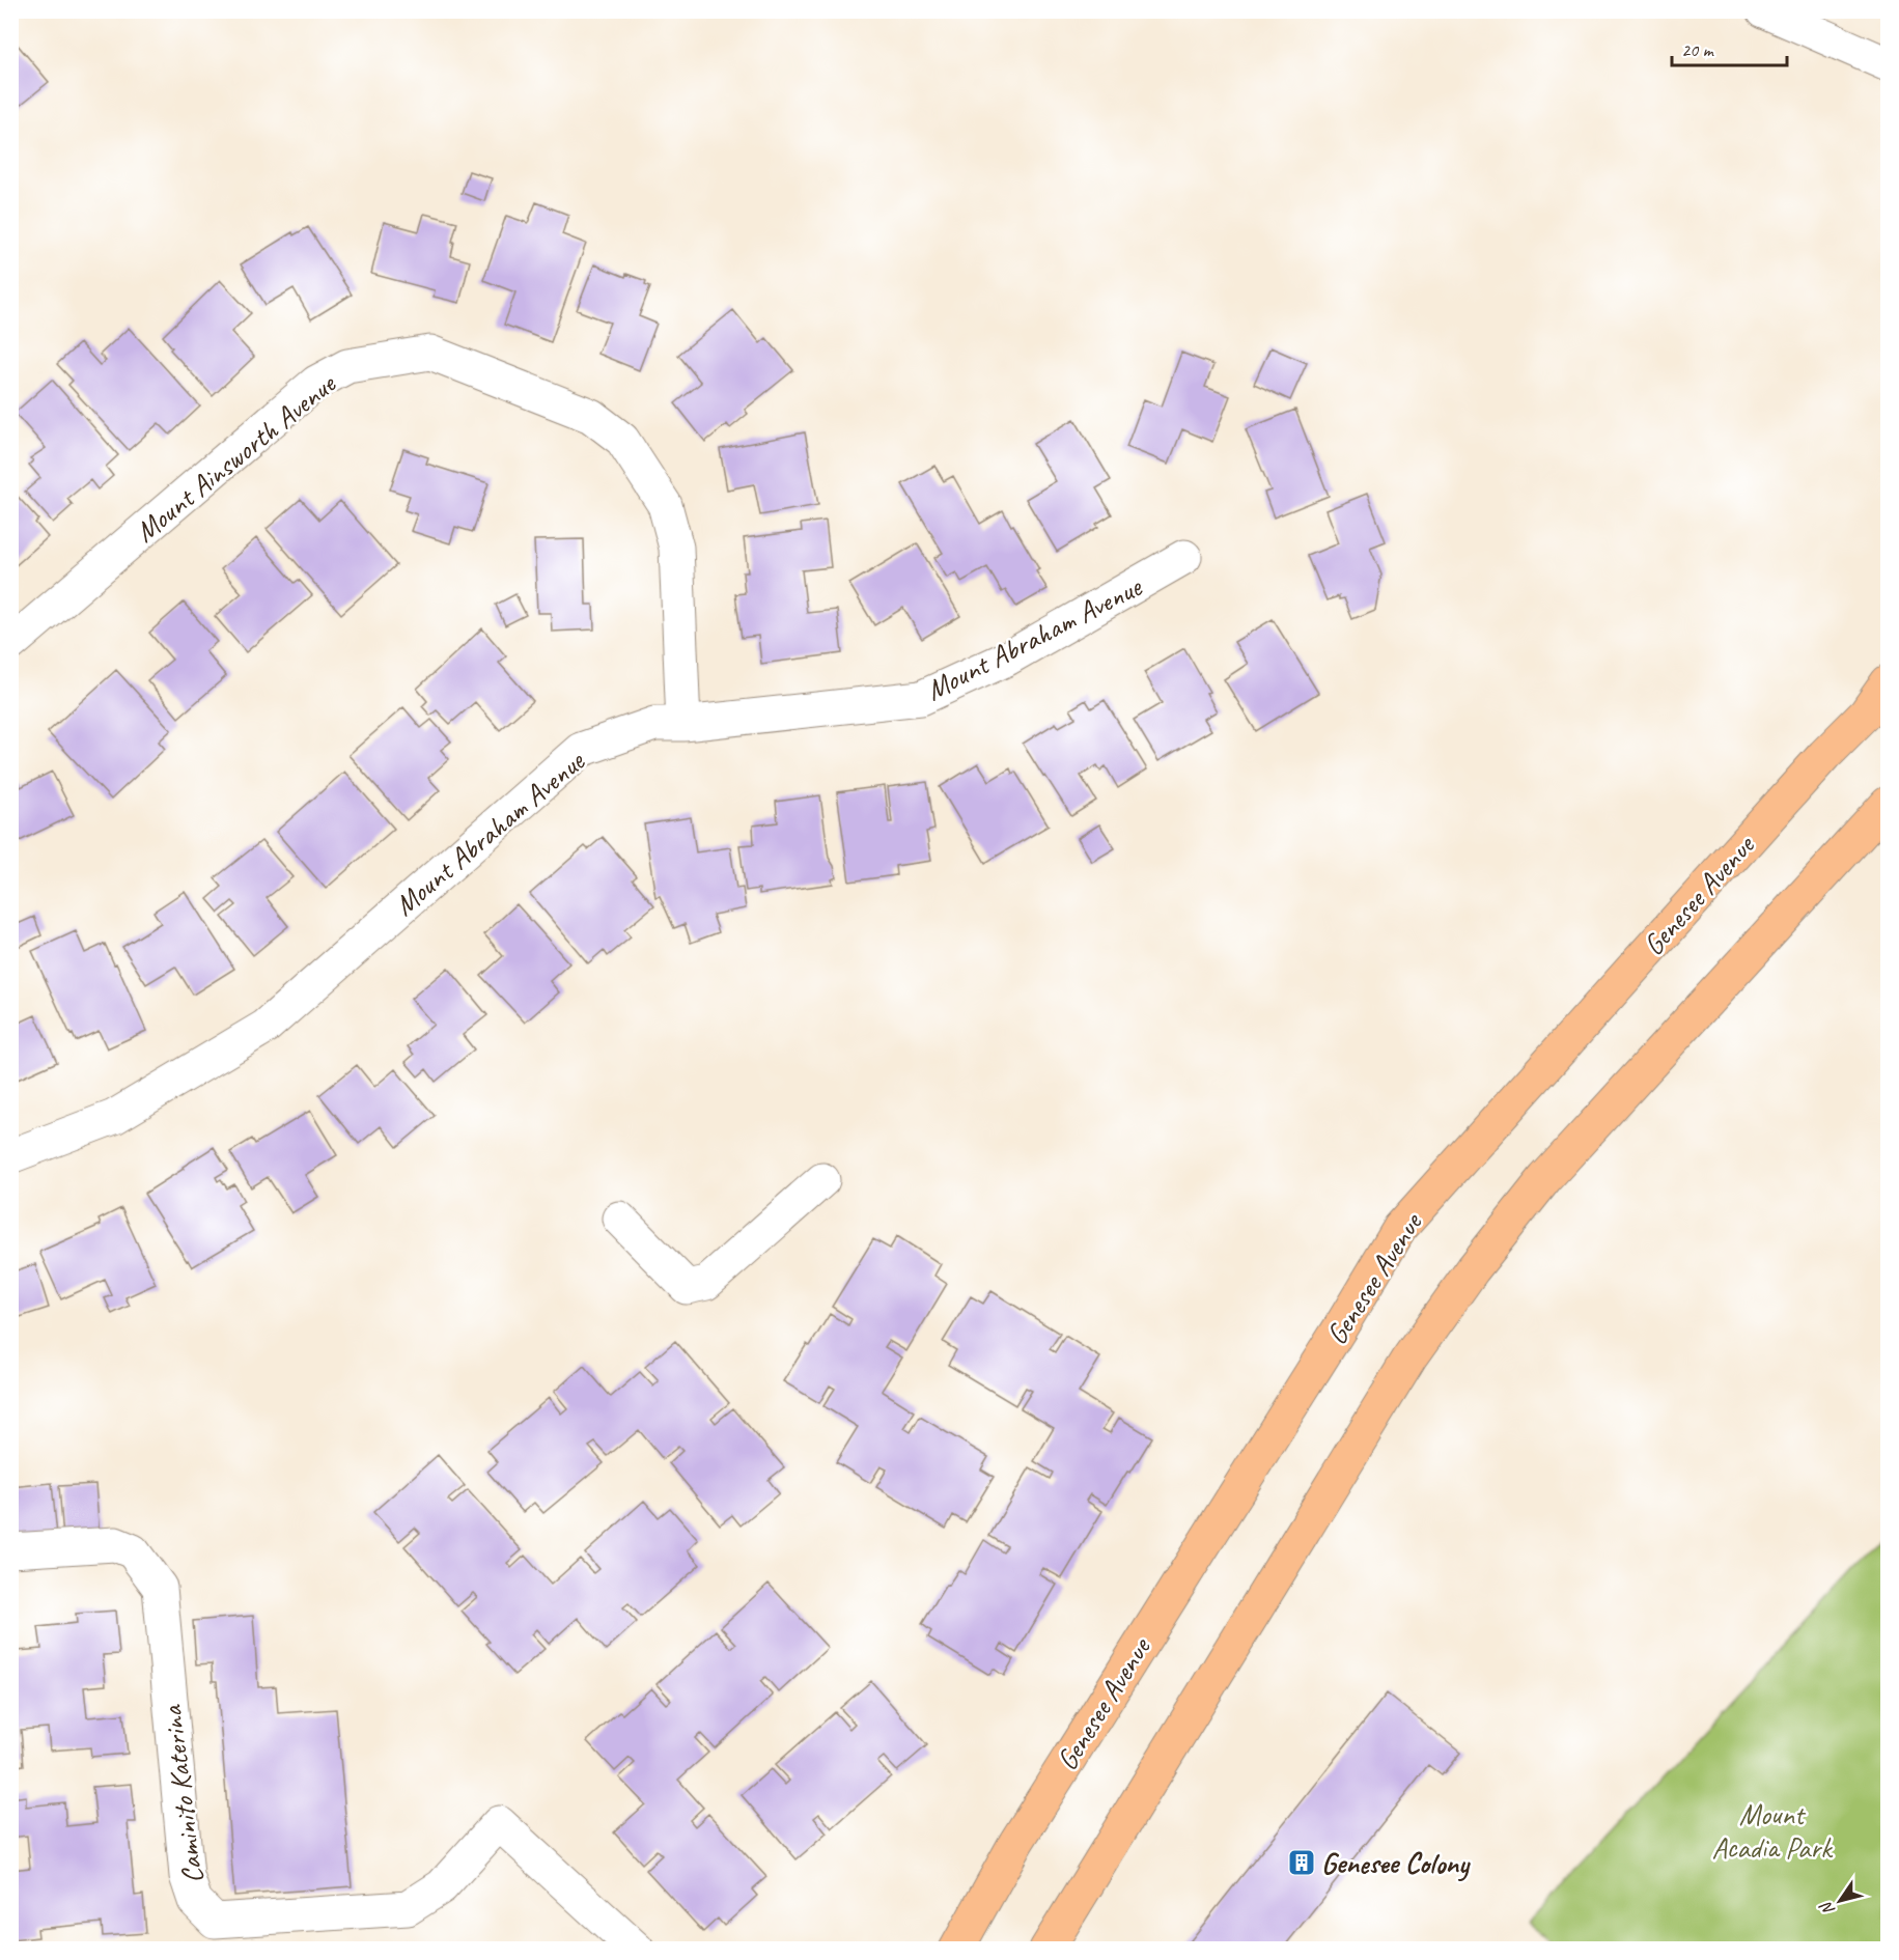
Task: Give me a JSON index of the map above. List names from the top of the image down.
{
  "streets": {
    "main road": ["Genesee Avenue"],
    "street": ["Mount Ainsworth Avenue", "Mount Abraham Avenue", "Caminito Katerina"]
  },
  "crossings": [
    ["Mount Ainsworth Avenue", "Mount Abraham Avenue"]
  ],
  "parks": ["Mount Acadia Park"],
  "places": {
    "building": ["Genesee Colony"]
  },
  "scale_bar": "20 m",
  "north": "bottom left"
}
